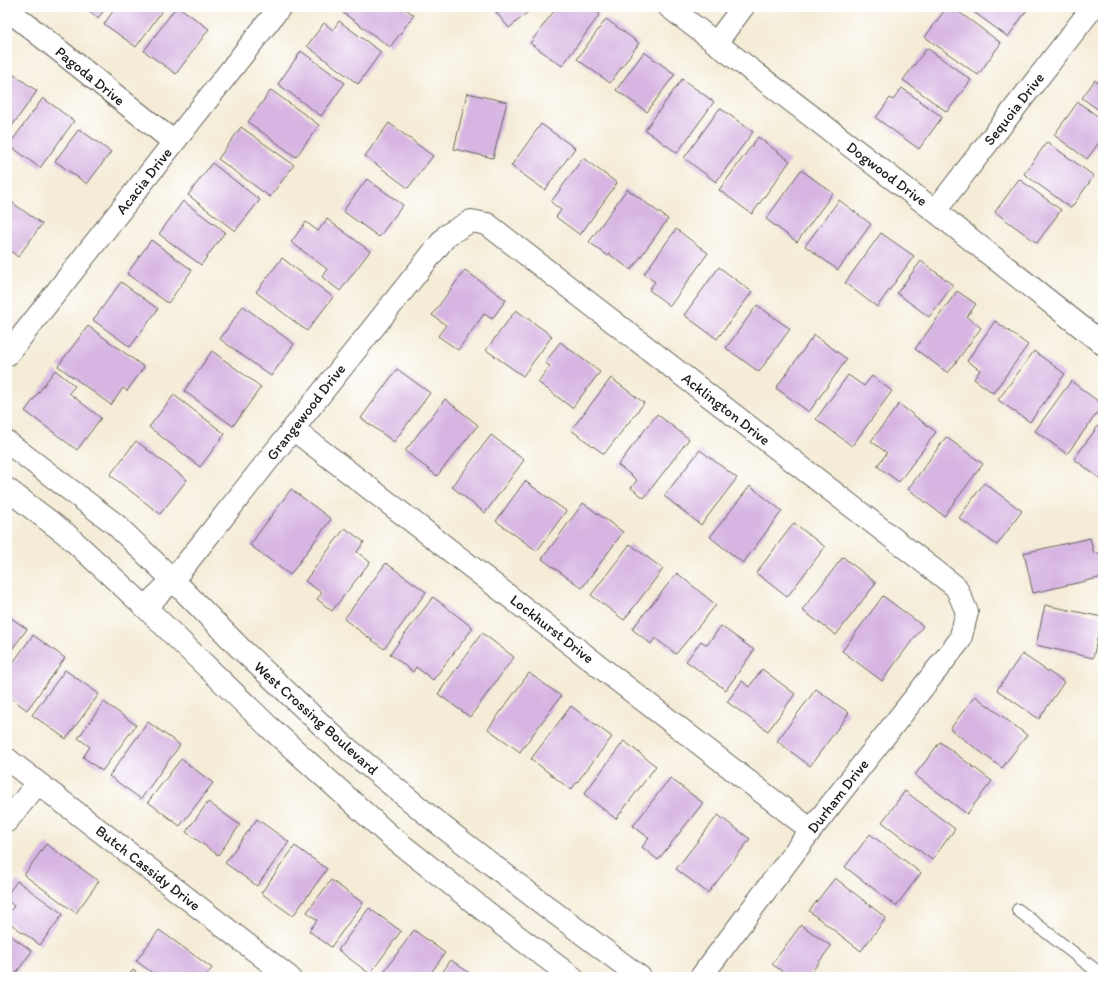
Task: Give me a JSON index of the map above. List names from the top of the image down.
{
  "streets": {
    "street": [
      "Pagoda Drive",
      "Sequoia Drive",
      "Dogwood Drive",
      "Acacia Drive",
      "Acklington Drive",
      "Grangewood Drive",
      "Lockhurst Drive",
      "West Crossing Boulevard",
      "Durham Drive",
      "Butch Cassidy Drive"
    ]
  },
  "crossings": [
    ["Pagoda Drive", "Acacia Drive"],
    ["Sequoia Drive", "Dogwood Drive"],
    ["Acklington Drive", "Grangewood Drive"],
    ["Acklington Drive", "Durham Drive"],
    ["Grangewood Drive", "Lockhurst Drive"],
    ["Grangewood Drive", "West Crossing Boulevard"],
    ["Lockhurst Drive", "Durham Drive"]
  ]
}
